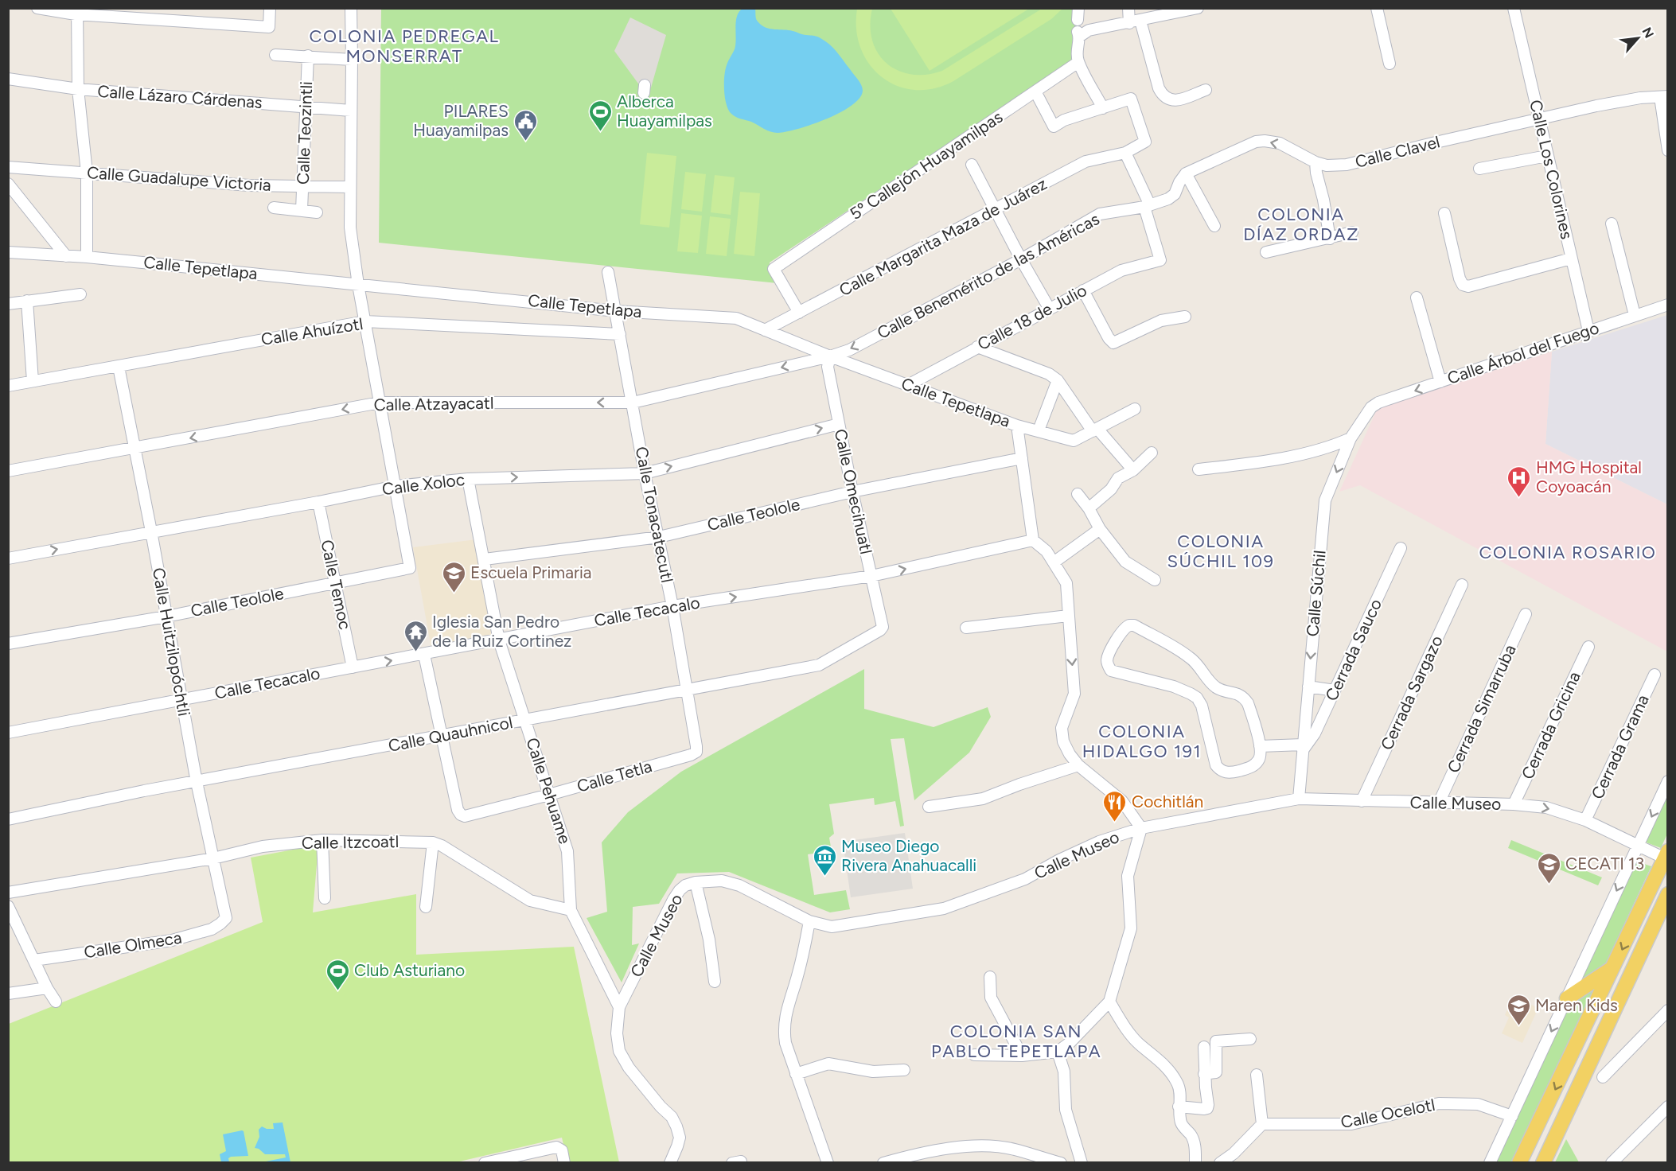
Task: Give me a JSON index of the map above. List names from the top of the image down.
{
  "streets": {
    "street": [
      "Calle Lázaro Cárdenas",
      "Calle Teozintli",
      "Calle Clavel",
      "5º Callejón Huayamilpas",
      "Calle Los Colorines",
      "Calle Guadalupe Victoria",
      "Calle Margarita Maza de Juárez",
      "Calle Tepetlapa",
      "Calle Benemérito de las Américas",
      "Calle 18 de Julio",
      "Calle Ahuízotl",
      "Calle Árbol del Fuego",
      "Calle Atzayacatl",
      "Calle Xoloc",
      "Calle Omecihuatl",
      "Calle Tonacatecutl",
      "Calle Teolole",
      "Calle Temoc",
      "Calle Súchil",
      "Calle Tecacalo",
      "Calle Huitzilopóchtli",
      "Cerrada Sauco",
      "Cerrada Sargazo",
      "Cerrada Simarruba",
      "Cerrada Gricina",
      "Calle Quauhnicol",
      "Cerrada Grama",
      "Calle Tetla",
      "Calle Pehuame",
      "Calle Museo",
      "Calle Itzcoatl",
      "Calle Olmeca",
      "Calle Ocelotl"
    ]
  },
  "crossings": [
    ["Calle Lázaro Cárdenas", "Calle Teozintli"],
    ["Calle Teozintli", "Calle Guadalupe Victoria"],
    ["Calle Clavel", "Calle Los Colorines"],
    ["5º Callejón Huayamilpas", "Calle Margarita Maza de Juárez"],
    ["Calle Los Colorines", "Calle Árbol del Fuego"],
    ["Calle Margarita Maza de Juárez", "Calle Tepetlapa"],
    ["Calle Tepetlapa", "Calle Benemérito de las Américas"],
    ["Calle Tepetlapa", "Calle 18 de Julio"],
    ["Calle Tepetlapa", "Calle Atzayacatl"],
    ["Calle Tepetlapa", "Calle Omecihuatl"],
    ["Calle Tepetlapa", "Calle Tonacatecutl"],
    ["Calle Benemérito de las Américas", "Calle 18 de Julio"],
    ["Calle Benemérito de las Américas", "Calle Atzayacatl"],
    ["Calle Benemérito de las Américas", "Calle Omecihuatl"],
    ["Calle Ahuízotl", "Calle Tonacatecutl"],
    ["Calle Ahuízotl", "Calle Huitzilopóchtli"],
    ["Calle Árbol del Fuego", "Calle Súchil"],
    ["Calle Atzayacatl", "Calle Omecihuatl"],
    ["Calle Atzayacatl", "Calle Tonacatecutl"],
    ["Calle Atzayacatl", "Calle Huitzilopóchtli"],
    ["Calle Xoloc", "Calle Omecihuatl"],
    ["Calle Xoloc", "Calle Tonacatecutl"],
    ["Calle Xoloc", "Calle Teolole"],
    ["Calle Xoloc", "Calle Temoc"],
    ["Calle Xoloc", "Calle Huitzilopóchtli"],
    ["Calle Xoloc", "Calle Pehuame"],
    ["Calle Omecihuatl", "Calle Teolole"],
    ["Calle Omecihuatl", "Calle Tecacalo"],
    ["Calle Omecihuatl", "Calle Quauhnicol"],
    ["Calle Tonacatecutl", "Calle Teolole"],
    ["Calle Tonacatecutl", "Calle Tecacalo"],
    ["Calle Tonacatecutl", "Calle Quauhnicol"],
    ["Calle Tonacatecutl", "Calle Tetla"],
    ["Calle Teolole", "Calle Temoc"],
    ["Calle Teolole", "Calle Huitzilopóchtli"],
    ["Calle Teolole", "Calle Pehuame"],
    ["Calle Temoc", "Calle Tecacalo"],
    ["Calle Súchil", "Cerrada Sauco"],
    ["Calle Súchil", "Calle Museo"],
    ["Calle Tecacalo", "Calle Huitzilopóchtli"],
    ["Calle Tecacalo", "Calle Pehuame"],
    ["Calle Huitzilopóchtli", "Calle Quauhnicol"],
    ["Calle Huitzilopóchtli", "Calle Itzcoatl"],
    ["Calle Huitzilopóchtli", "Calle Olmeca"],
    ["Cerrada Sargazo", "Calle Museo"],
    ["Cerrada Simarruba", "Calle Museo"],
    ["Cerrada Gricina", "Calle Museo"],
    ["Calle Quauhnicol", "Calle Tetla"],
    ["Calle Quauhnicol", "Calle Pehuame"],
    ["Cerrada Grama", "Calle Museo"],
    ["Calle Tetla", "Calle Pehuame"],
    ["Calle Pehuame", "Calle Itzcoatl"]
  ],
  "one_way": [
    "Calle Benemérito de las Américas",
    "Calle Atzayacatl",
    "Calle Xoloc",
    "Calle Súchil",
    "Calle Tecacalo"
  ],
  "districts": [
    "COLONIA PEDREGAL MONSERRAT",
    "COLONIA DÍAZ ORDAZ",
    "COLONIA SÚCHIL 109",
    "COLONIA ROSARIO",
    "COLONIA HIDALGO 191",
    "COLONIA SAN PABLO TEPETLAPA"
  ],
  "places": {
    "sports": ["Alberca Huayamilpas", "Club Asturiano"],
    "public building": ["PILARES Huayamilpas"],
    "hospital": ["HMG Hospital Coyoacán"],
    "school or university": ["Escuela Primaria", "CECATI 13", "Maren Kids"],
    "temple": ["Iglesia San Pedro de la Ruiz Cortinez"],
    "restaurant": ["Cochitlán"],
    "museum": ["Museo Diego Rivera Anahuacalli"]
  },
  "north": "top right"
}
